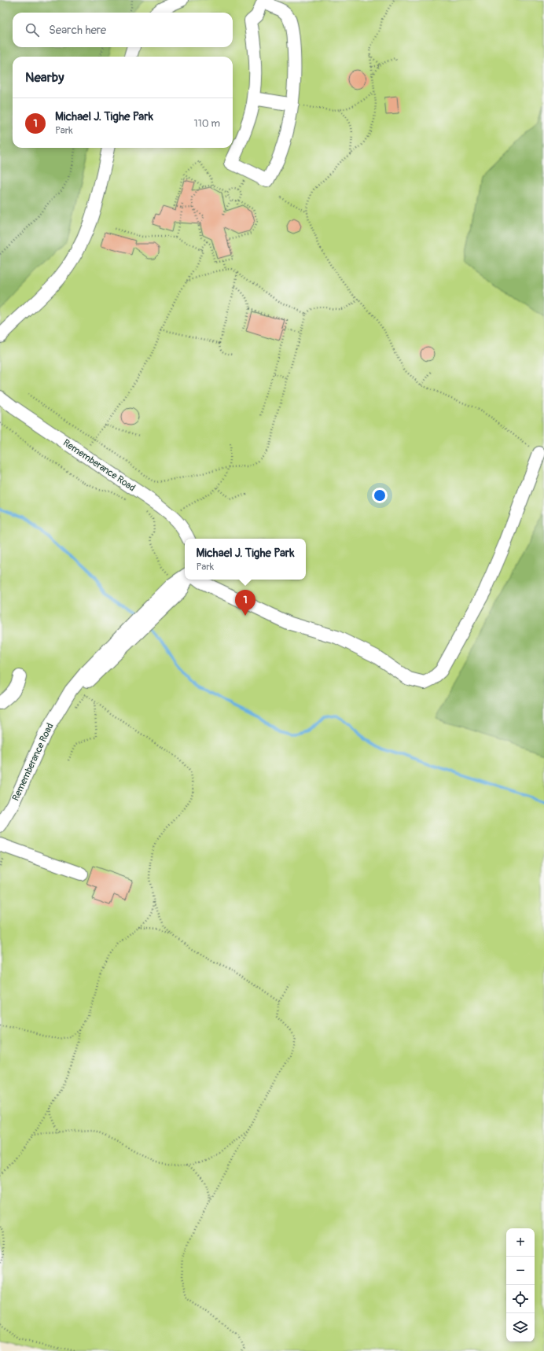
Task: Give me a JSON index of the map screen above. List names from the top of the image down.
{
  "streets": {
    "street": ["Rememberance Road"]
  },
  "page": {
    "search": "Search here",
    "heading": "Nearby",
    "list": [
      {
        "mark": "1",
        "name": "Michael J. Tighe Park",
        "note": "Park",
        "value": "110 m"
      }
    ],
    "popup": ["Michael J. Tighe Park", "Park"],
    "pins": "1",
    "map_buttons": ["+", "−"]
  }
}
